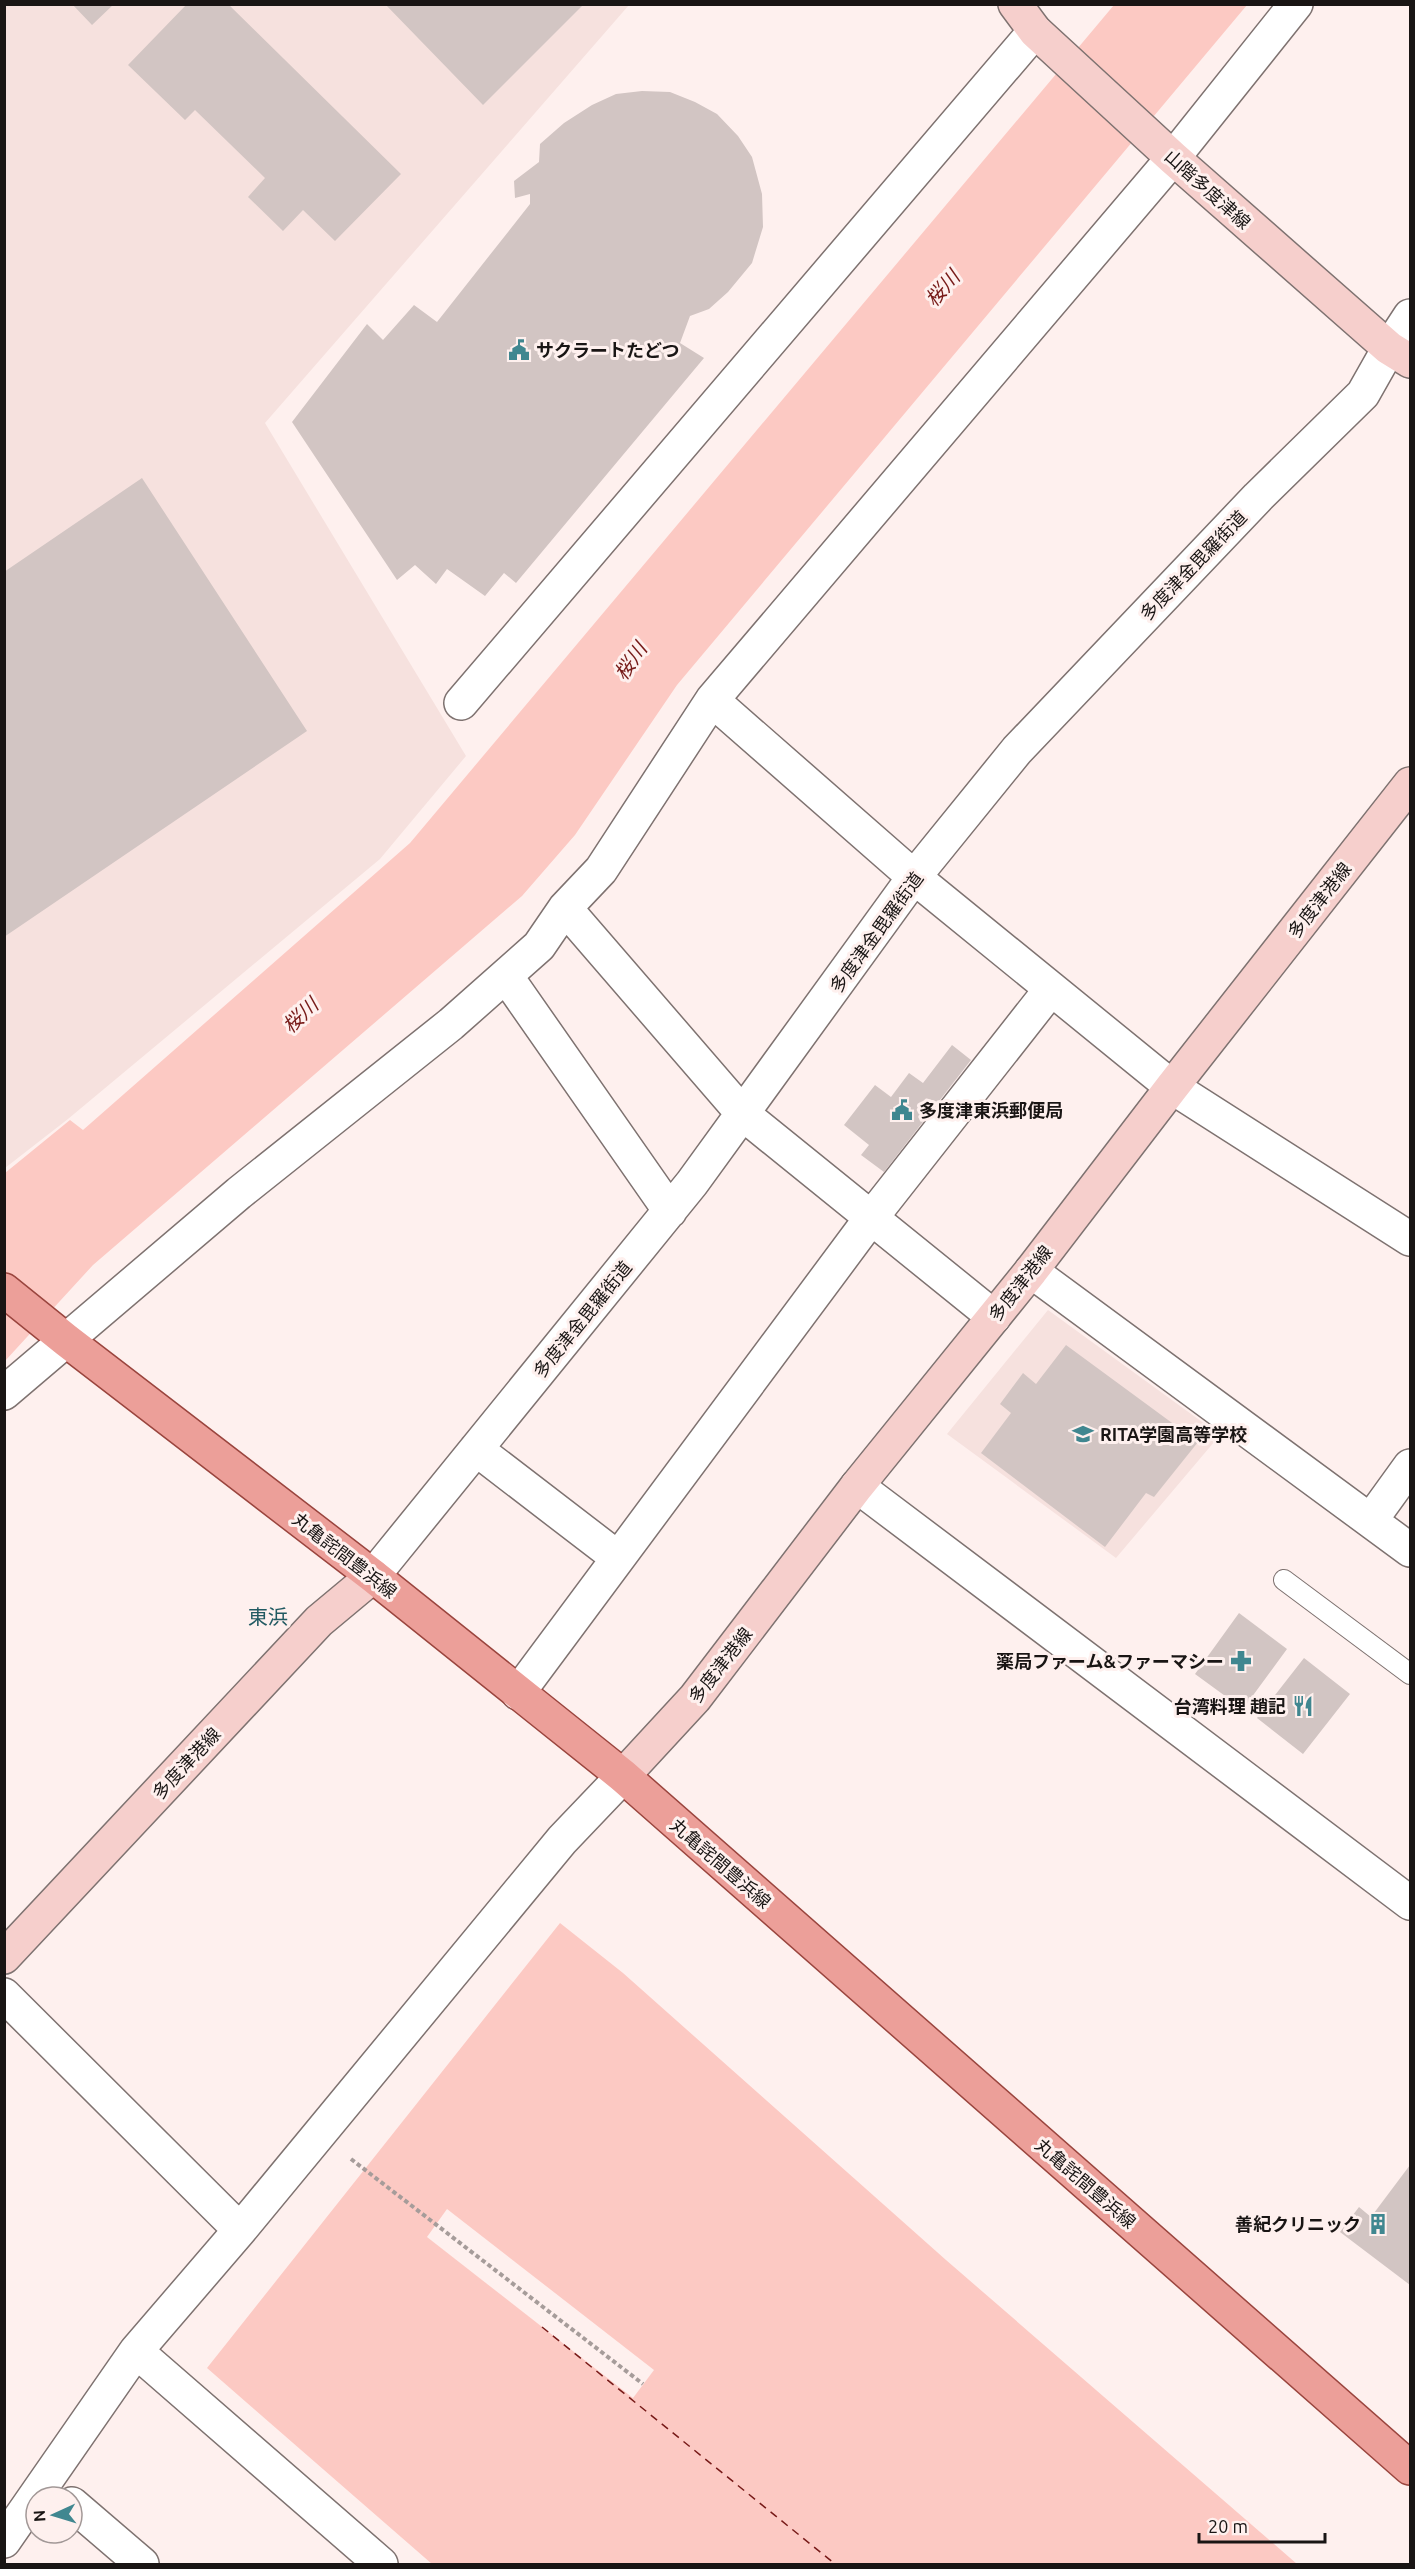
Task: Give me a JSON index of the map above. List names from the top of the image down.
{
  "streets": {
    "main road": ["山階多度津線", "多度津港線", "丸亀詫間豊浜線"],
    "street": ["多度津金毘羅街道"]
  },
  "crossings": [
    ["山階多度津線", "多度津金毘羅街道"],
    ["多度津金毘羅街道", "多度津港線"],
    ["多度津金毘羅街道", "丸亀詫間豊浜線"],
    ["多度津港線", "丸亀詫間豊浜線"]
  ],
  "districts": ["東浜"],
  "water": ["桜川"],
  "places": {
    "public building": ["サクラートたどつ", "多度津東浜郵便局"],
    "school or university": ["RITA学園高等学校"],
    "pharmacy": ["薬局ファーム&ファーマシー"],
    "restaurant": ["台湾料理 趙記"],
    "building": ["善紀クリニック"]
  },
  "scale_bar": "20 m",
  "north": "left"
}
